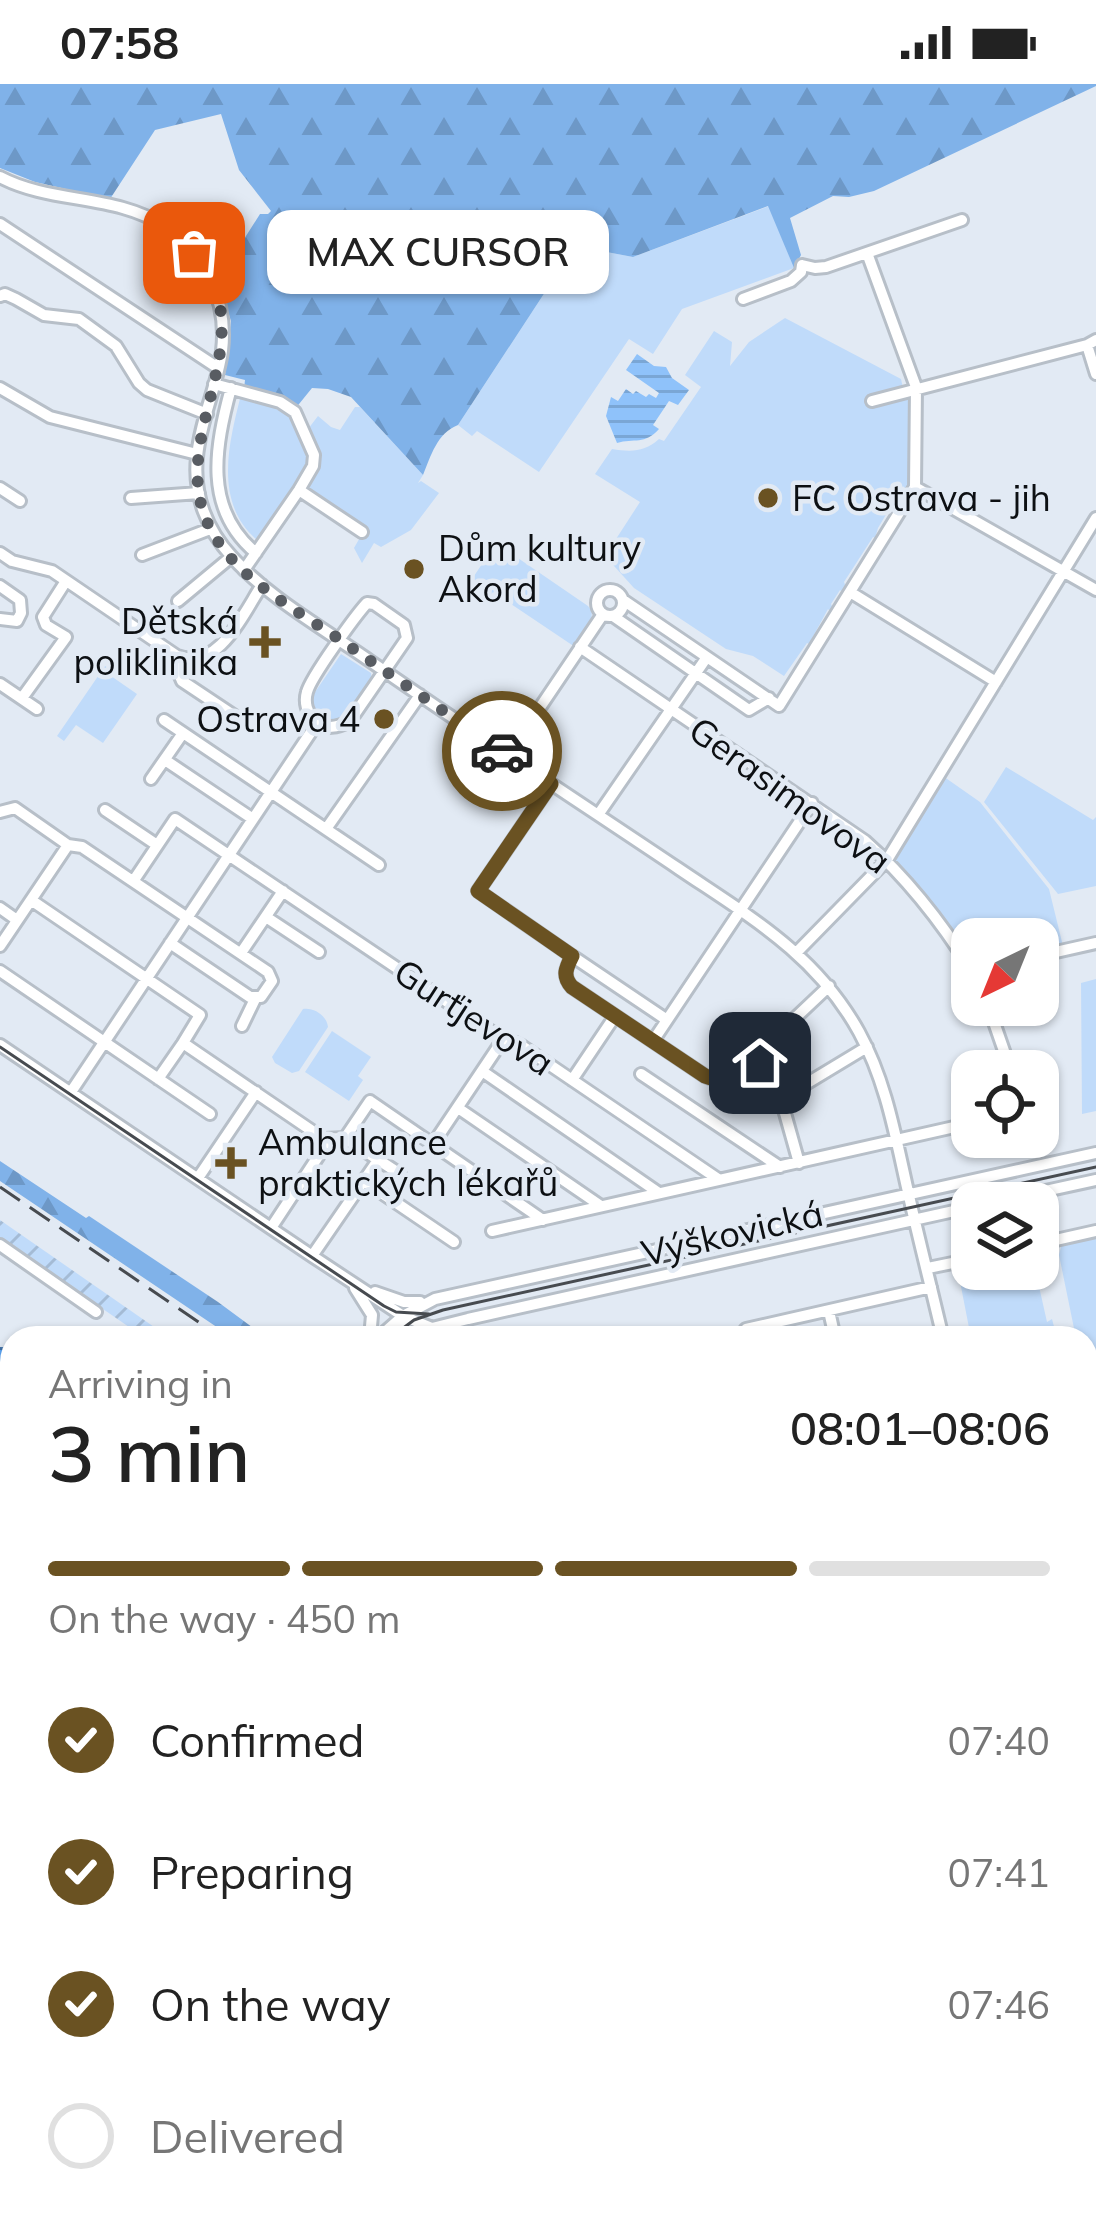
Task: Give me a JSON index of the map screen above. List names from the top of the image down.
{
  "streets": {
    "street": ["Gerasimovova", "Gurťjevova", "Výškovická"]
  },
  "places": {
    "other": [
      "MAX CURSOR",
      "FC Ostrava - jih",
      "Dům kultury Akord",
      "Ostrava 4"
    ],
    "health": ["Dětská poliklinika", "Ambulance praktických lékařů"]
  },
  "north": "bottom left",
  "page": {
    "status": "07:58",
    "bubble": "MAX CURSOR",
    "heading": ["3 min", "Arriving in", "08:01–08:06"],
    "bar": "On the way · 450 m",
    "list": [
      ["Confirmed", "07:40"],
      ["Preparing", "07:41"],
      ["On the way", "07:46"],
      "Delivered"
    ]
  }
}
